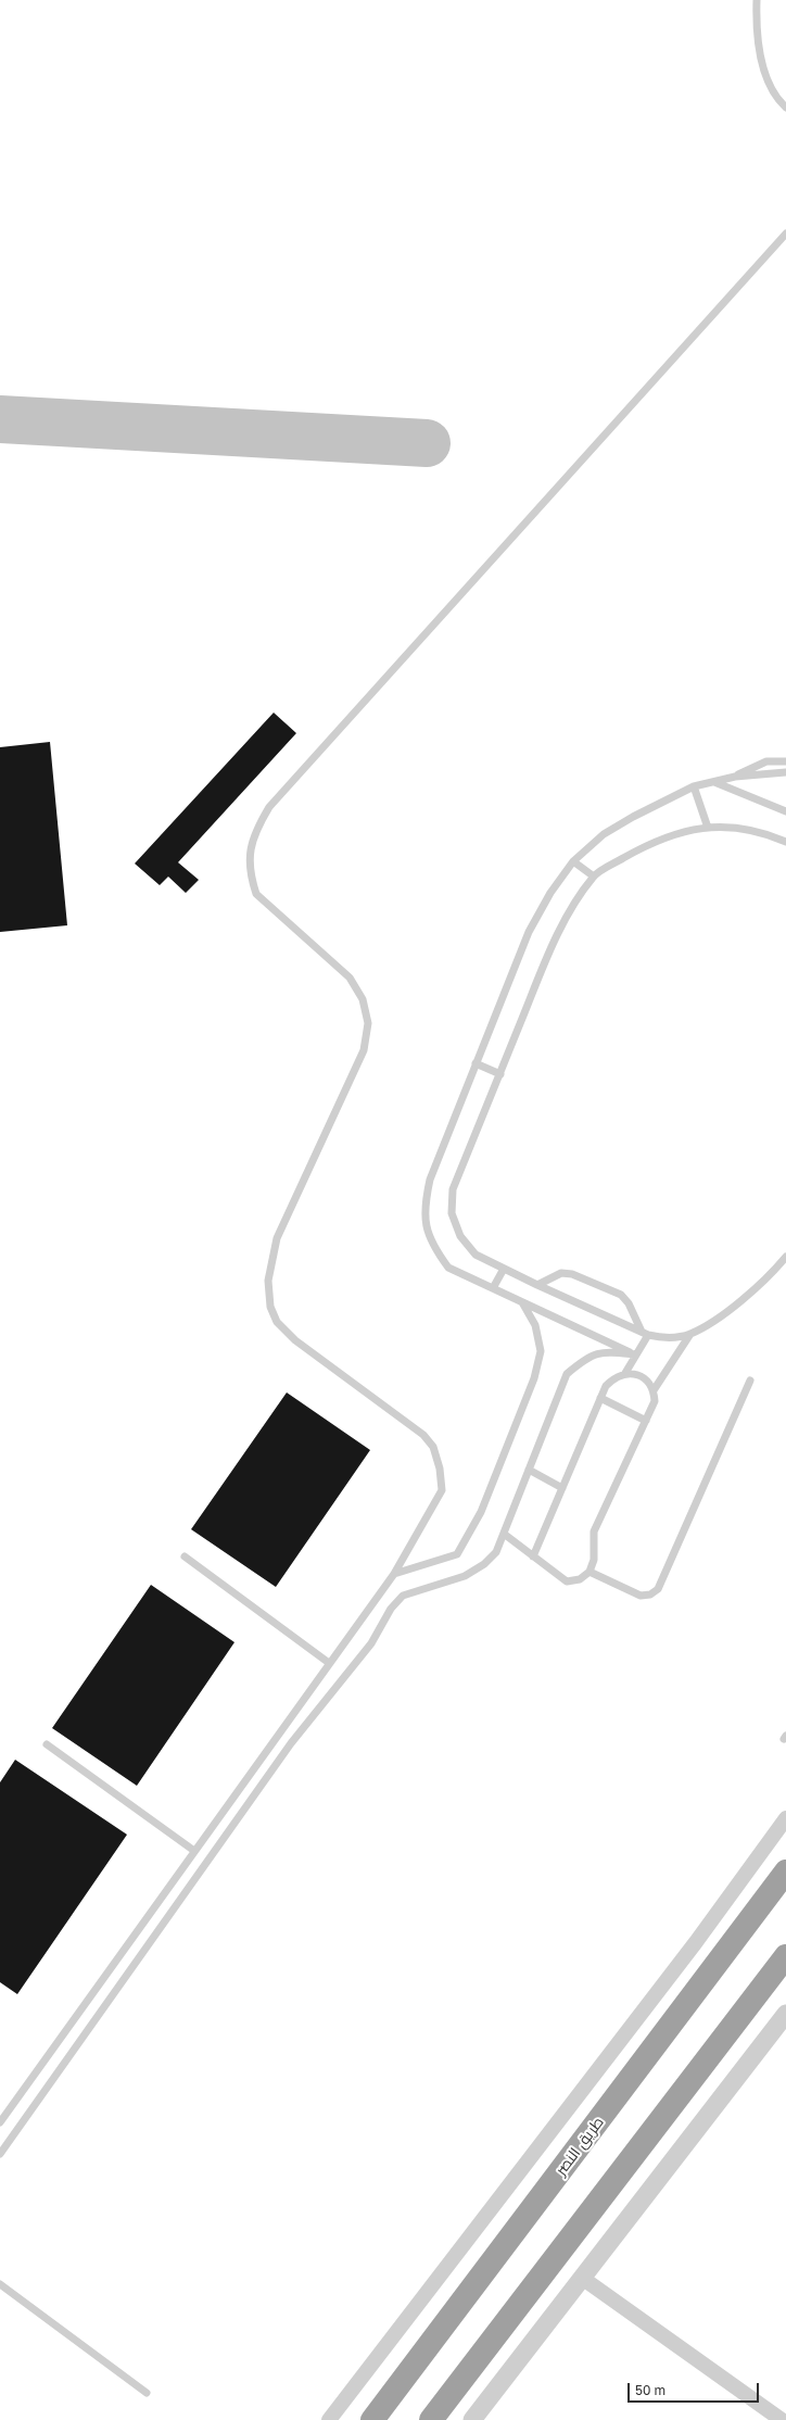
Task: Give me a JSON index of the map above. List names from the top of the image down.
{
  "streets": {
    "highway": ["طريق النصر"]
  },
  "scale_bar": "50 m"
}
